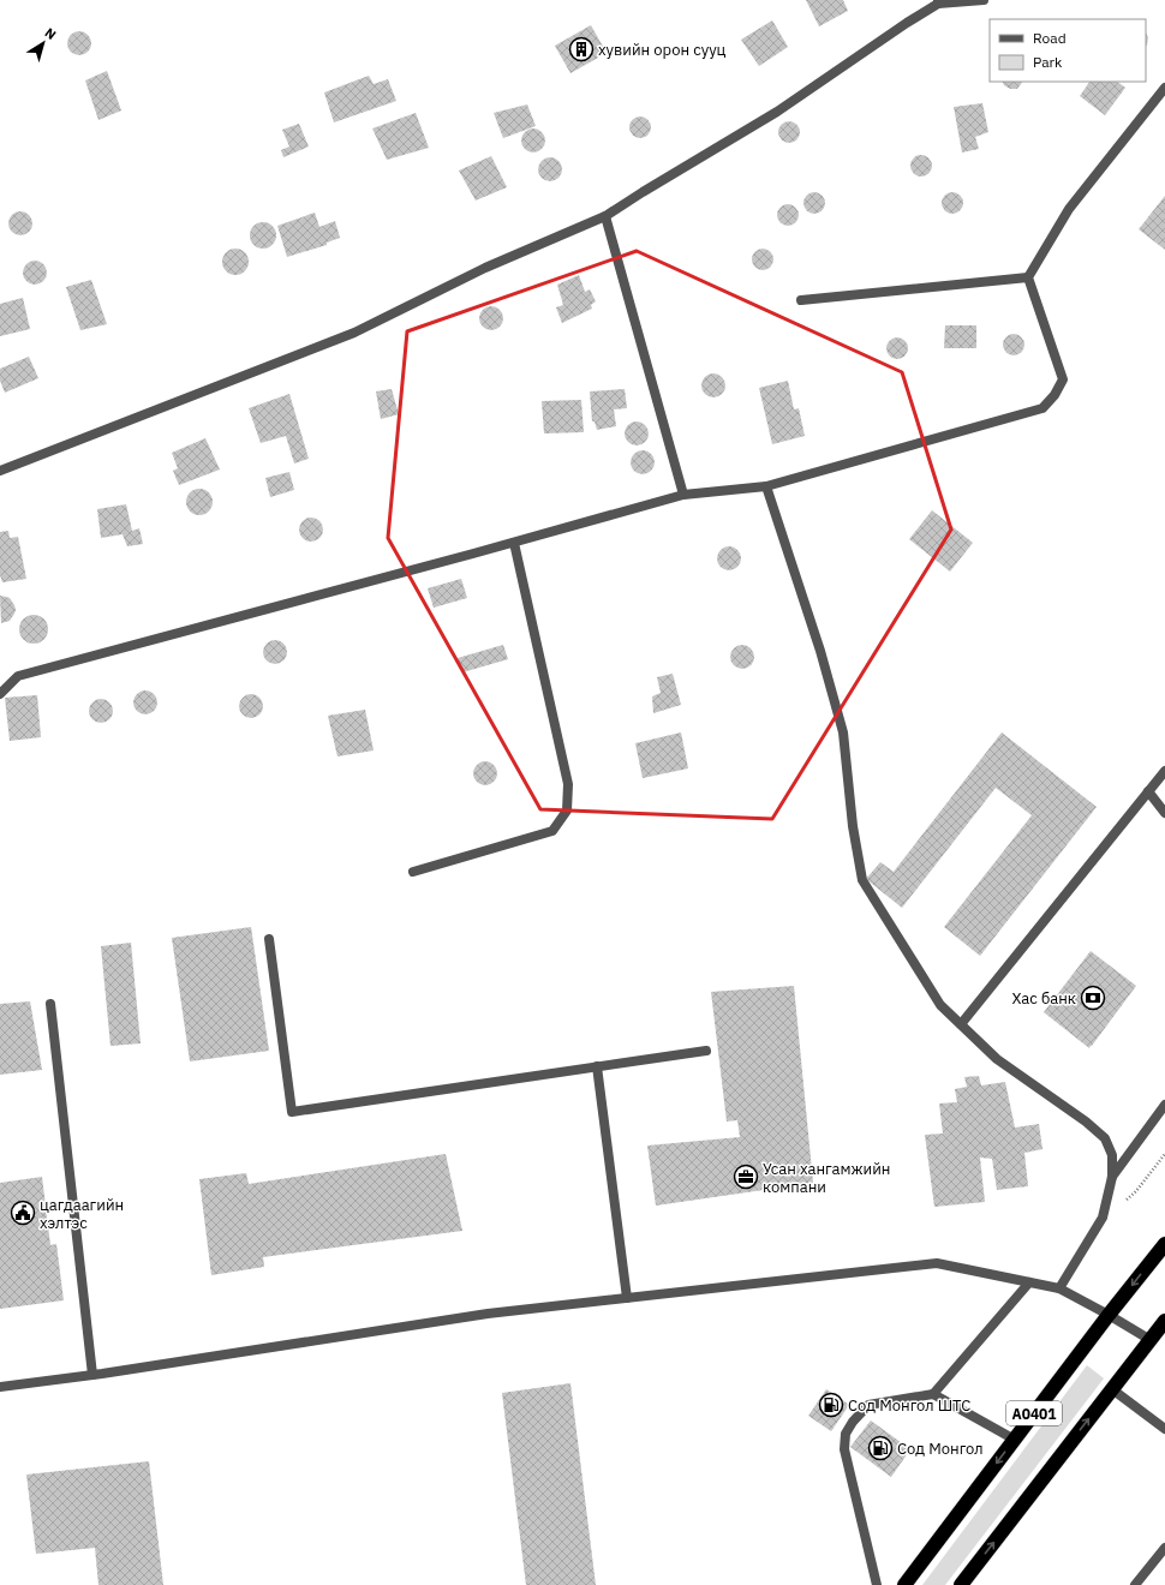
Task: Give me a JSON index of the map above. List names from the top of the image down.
{
  "streets": {
    "highway": ["A0401"]
  },
  "places": {
    "building": ["хувийн орон сууц"],
    "bank": ["Хас банк"],
    "office": ["Усан хангамжийн компани"],
    "public building": ["цагдаагийн хэлтэс"],
    "fuel station": ["Сод Монгол ШТС", "Сод Монгол"]
  },
  "legend": ["Road", "Park"],
  "north": "top right"
}
